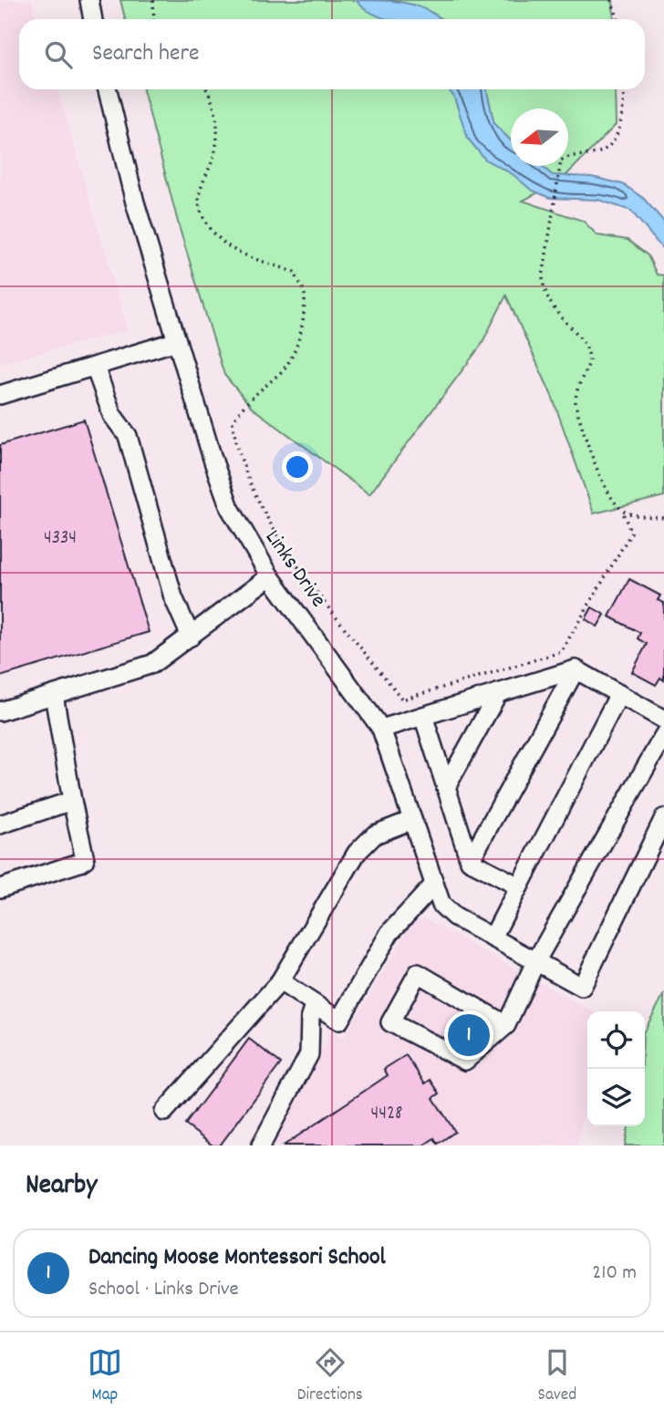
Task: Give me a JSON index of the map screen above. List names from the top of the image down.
{
  "streets": {
    "street": ["Links Drive"]
  },
  "house_numbers": ["4334", "4428"],
  "north": "left",
  "page": {
    "search": "Search here",
    "pins": "1",
    "heading": "Nearby",
    "list": [
      {
        "mark": "1",
        "name": "Dancing Moose Montessori School",
        "note": "School · Links Drive",
        "value": "210 m"
      }
    ],
    "nav": ["Map", "Directions", "Saved"]
  }
}
